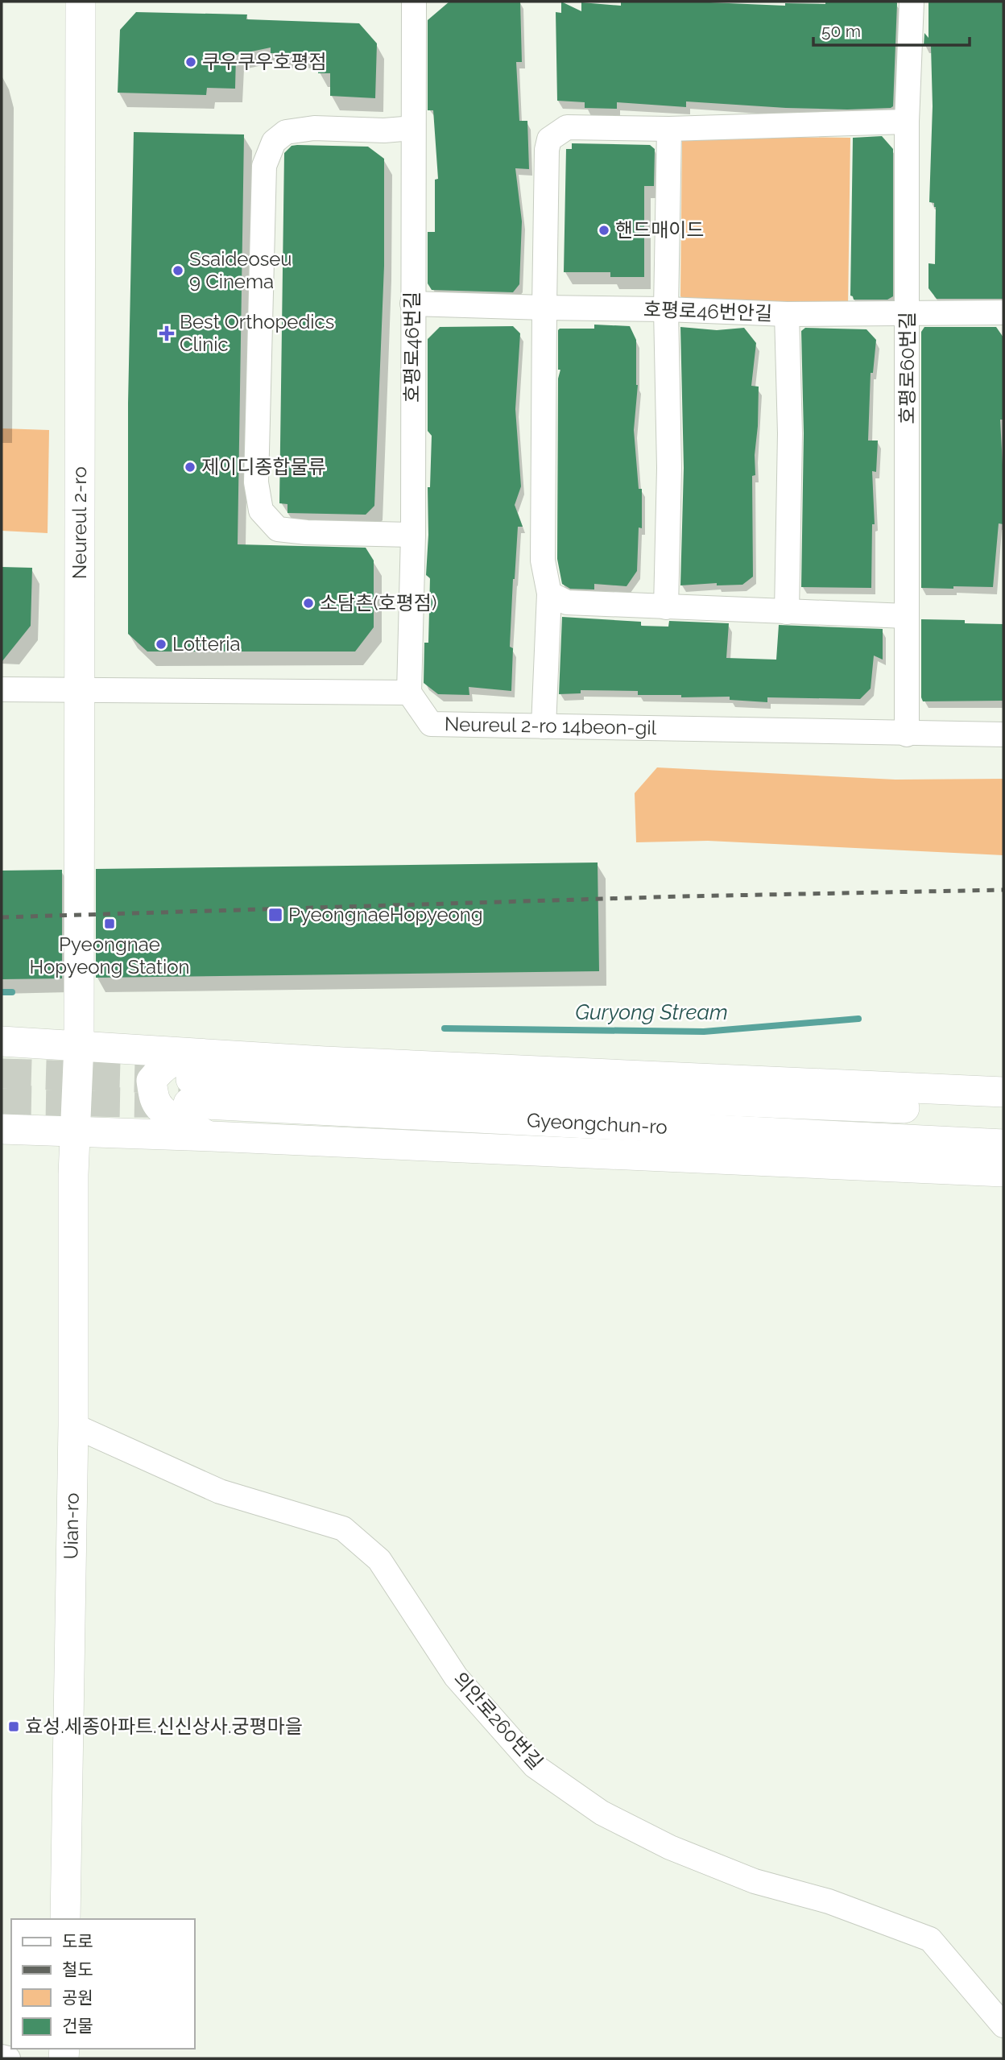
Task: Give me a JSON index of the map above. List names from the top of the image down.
{
  "streets": {
    "street": [
      "호평로46번안길",
      "호평로46번길",
      "호평로60번길",
      "Neureul 2-ro",
      "Neureul 2-ro 14beon-gil",
      "Gyeongchun-ro",
      "Uian-ro",
      "의안로260번길"
    ]
  },
  "crossings": [
    ["호평로46번안길", "호평로46번길"],
    ["호평로46번안길", "호평로60번길"],
    ["호평로46번길", "Neureul 2-ro 14beon-gil"],
    ["호평로60번길", "Neureul 2-ro 14beon-gil"],
    ["Neureul 2-ro", "Uian-ro"],
    ["Uian-ro", "의안로260번길"]
  ],
  "water": ["Guryong Stream"],
  "places": {
    "other": [
      "쿠우쿠우호평점",
      "핸드매이드",
      "Ssaideoseu 9 Cinema",
      "제이디종합물류",
      "소담촌(호평점)",
      "Lotteria"
    ],
    "health": ["Best Orthopedics Clinic"],
    "transit": ["PyeongnaeHopyeong", "Pyeongnae Hopyeong Station", "효성.세종아파트.신신상사.궁평마을"]
  },
  "legend": [
    "도로",
    "철도",
    "공원",
    "건물"
  ],
  "scale_bar": "50 m"
}
